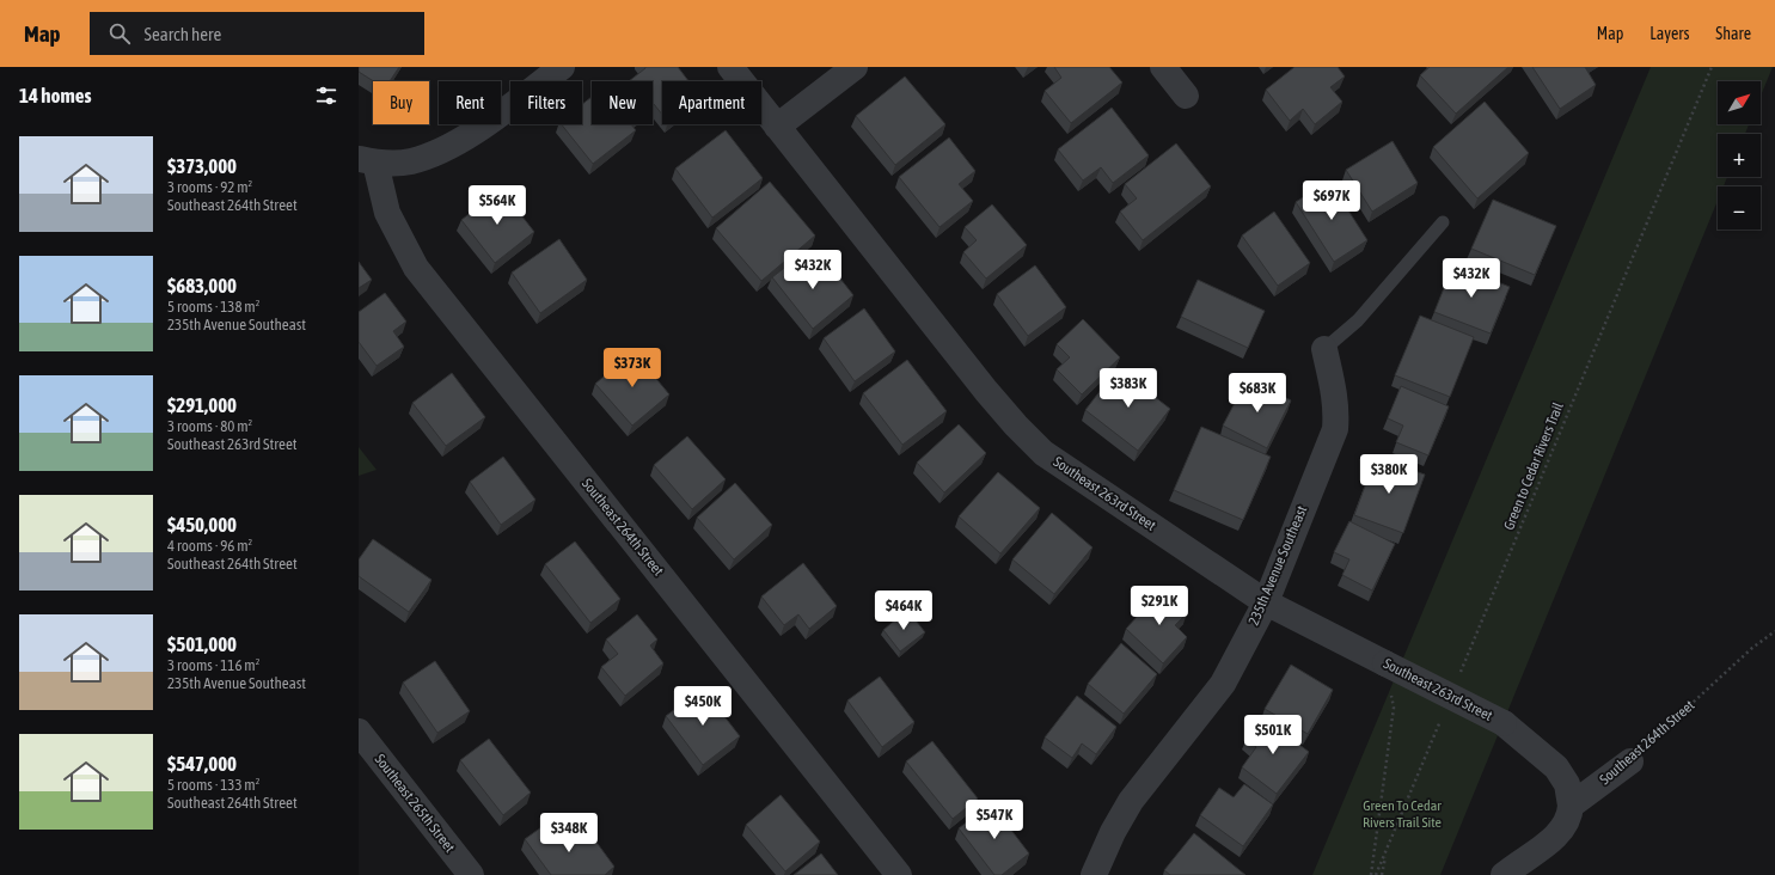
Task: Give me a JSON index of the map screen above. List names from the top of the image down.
{
  "streets": {
    "street": [
      "Southeast 263rd Street",
      "Southeast 264th Street",
      "235th Avenue Southeast",
      "Southeast 265th Street"
    ],
    "path": ["Green to Cedar Rivers Trail"]
  },
  "crossings": [
    ["Southeast 263rd Street", "Southeast 264th Street"],
    ["Southeast 263rd Street", "235th Avenue Southeast"]
  ],
  "parks": ["Green To Cedar Rivers Trail Site"],
  "north": "top right",
  "page": {
    "header": "Map",
    "search": "Search here",
    "nav": ["Map", "Layers", "Share"],
    "heading": "14 homes",
    "map_buttons": ["+", "−"],
    "chip": [
      "Buy",
      "Rent",
      "Filters",
      "New",
      "Apartment"
    ],
    "list": [
      {
        "name": "$373,000",
        "note": "3 rooms · 92 m² · Southeast 264th Street"
      },
      {
        "name": "$683,000",
        "note": "5 rooms · 138 m² · 235th Avenue Southeast"
      },
      {
        "name": "$291,000",
        "note": "3 rooms · 80 m² · Southeast 263rd Street"
      },
      {
        "name": "$450,000",
        "note": "4 rooms · 96 m² · Southeast 264th Street"
      },
      {
        "name": "$501,000",
        "note": "3 rooms · 116 m² · 235th Avenue Southeast"
      },
      {
        "name": "$547,000",
        "note": "5 rooms · 133 m² · Southeast 264th Street"
      }
    ],
    "price": [
      "$697K",
      "$564K",
      "$432K",
      "$432K",
      "$373K",
      "$383K",
      "$683K",
      "$380K",
      "$291K",
      "$464K",
      "$450K",
      "$501K",
      "$547K",
      "$348K"
    ]
  }
}
